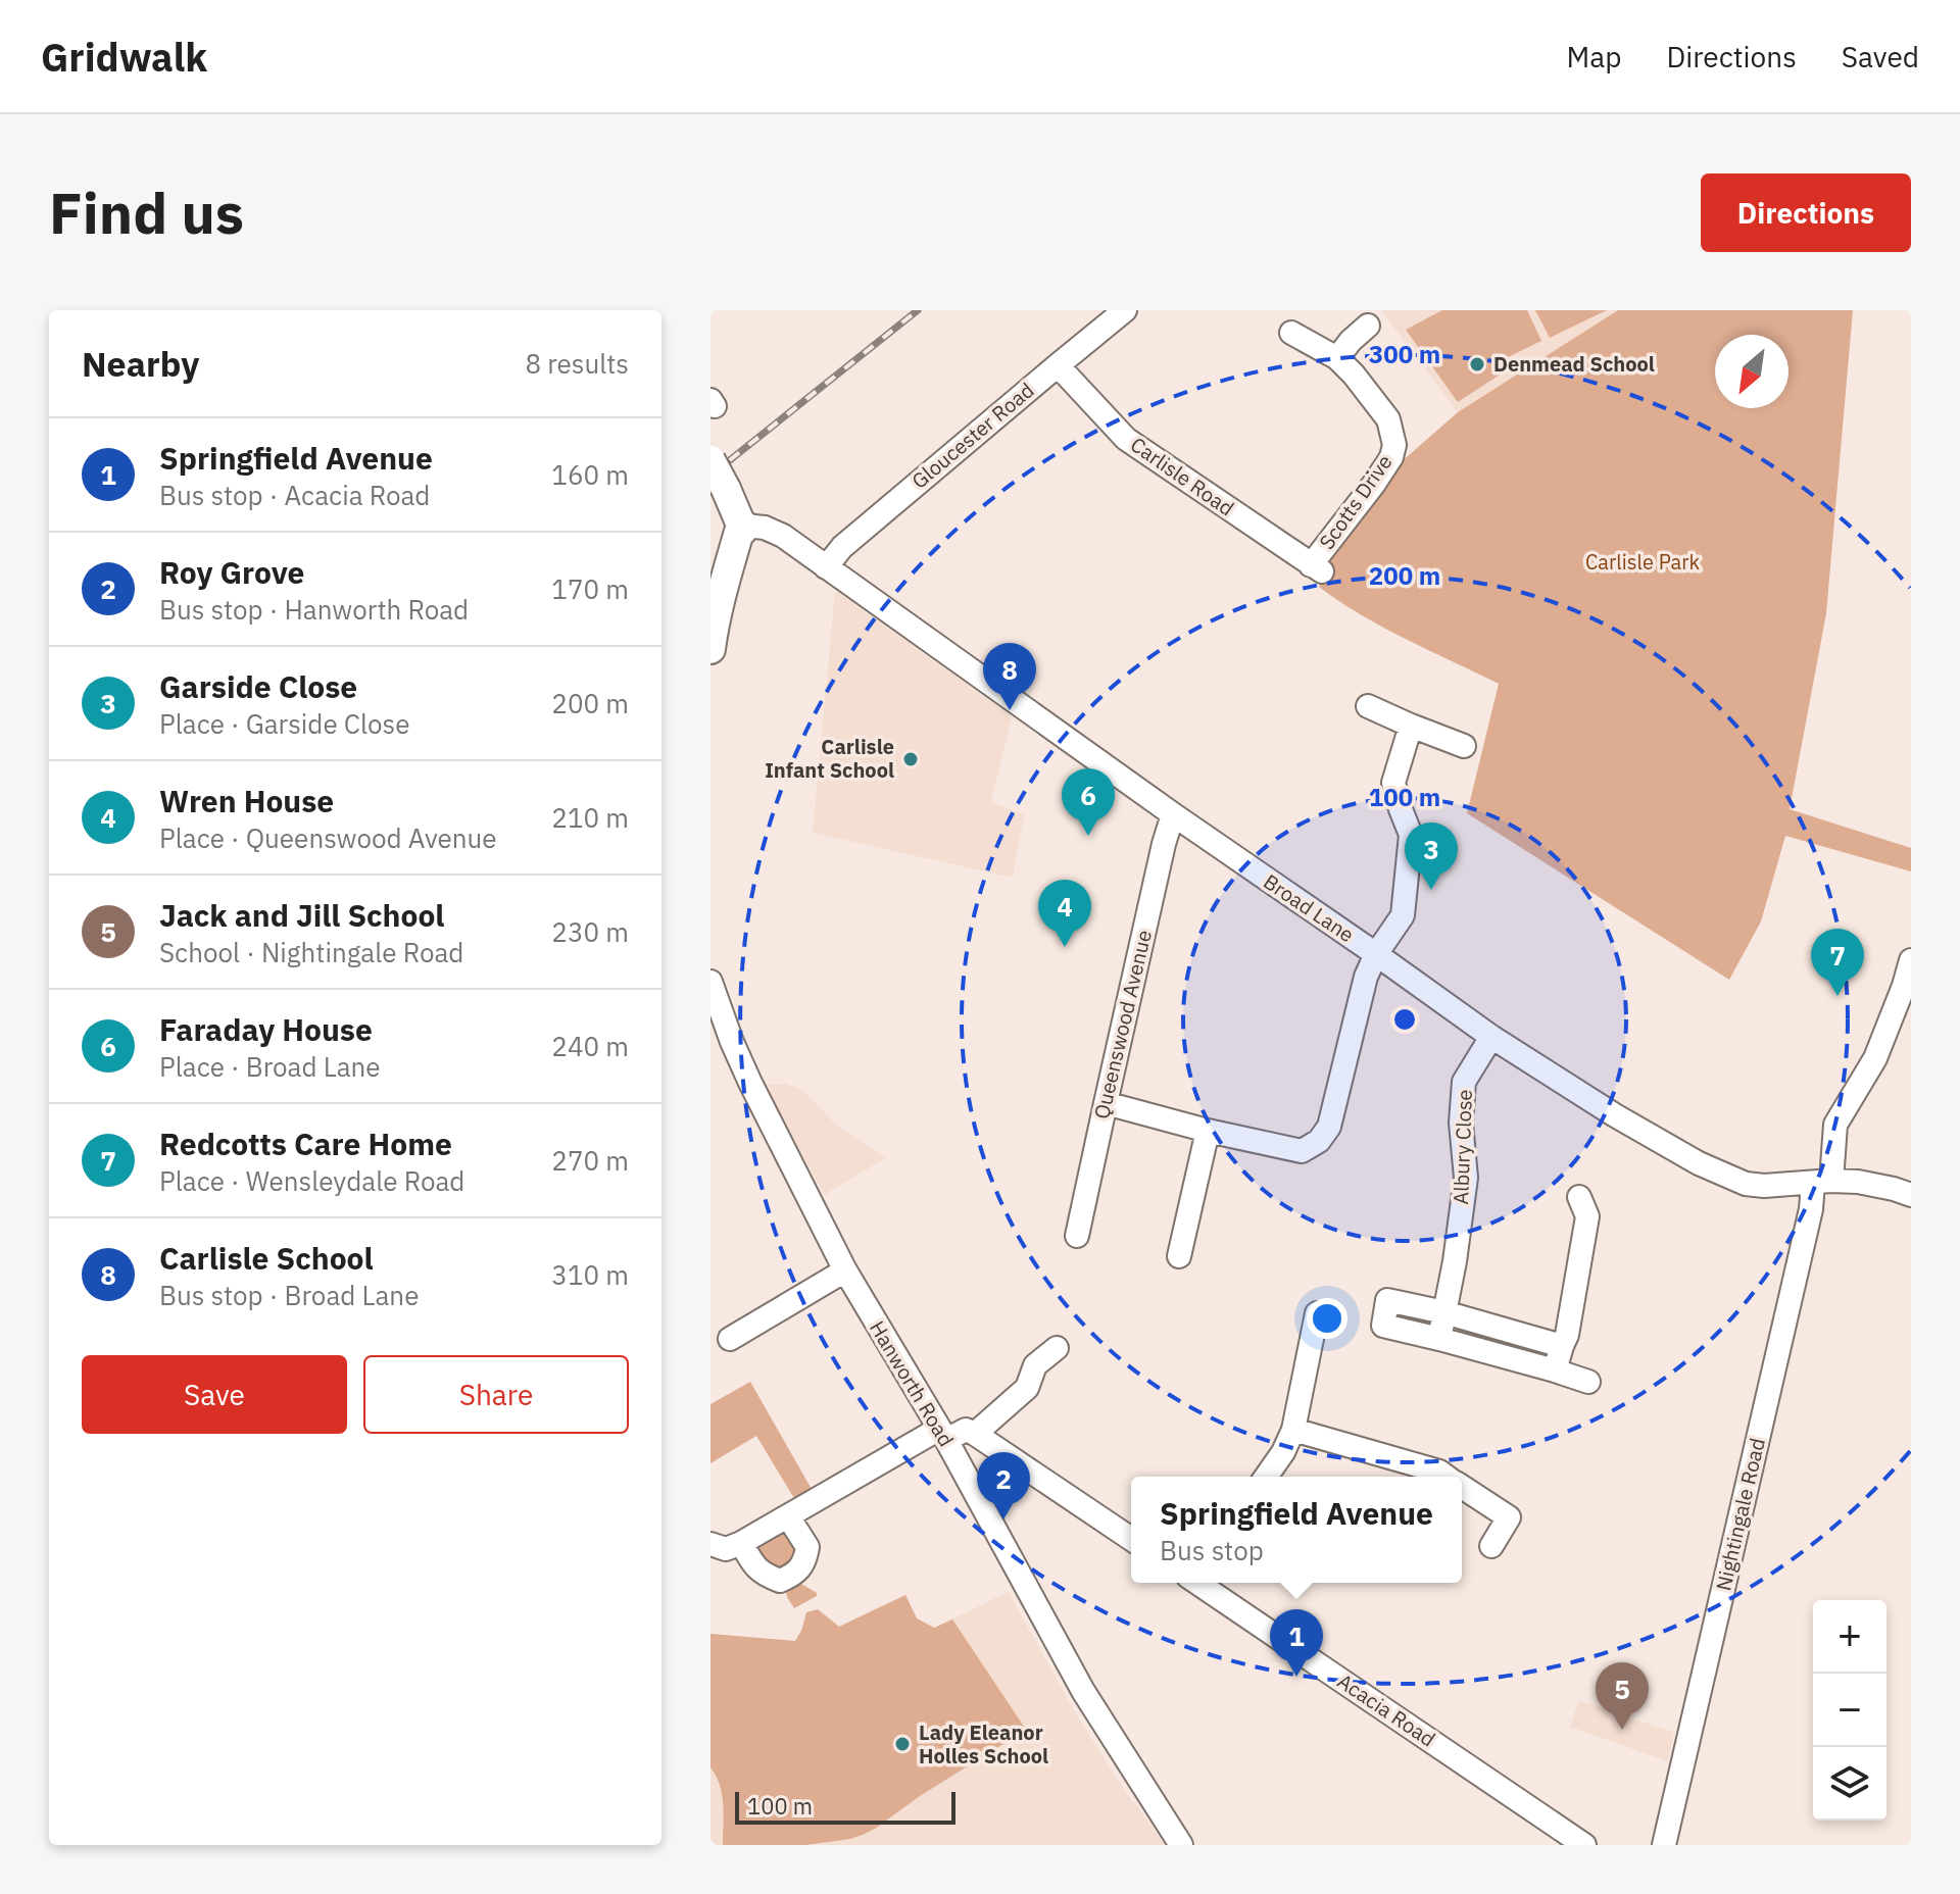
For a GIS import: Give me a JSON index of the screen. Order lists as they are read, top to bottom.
{
  "streets": {
    "street": [
      "Gloucester Road",
      "Carlisle Road",
      "Scotts Drive",
      "Broad Lane",
      "Queenswood Avenue",
      "Albury Close",
      "Hanworth Road",
      "Nightingale Road",
      "Acacia Road"
    ]
  },
  "crossings": [
    ["Gloucester Road", "Carlisle Road"],
    ["Gloucester Road", "Broad Lane"],
    ["Carlisle Road", "Scotts Drive"],
    ["Broad Lane", "Queenswood Avenue"],
    ["Broad Lane", "Albury Close"],
    ["Broad Lane", "Nightingale Road"]
  ],
  "parks": ["Carlisle Park"],
  "places": ["Denmead School", "Carlisle Infant School", "Lady Eleanor Holles School"],
  "scale_bar": "100 m",
  "north": "bottom left",
  "page": {
    "header": "Gridwalk",
    "nav": ["Map", "Directions", "Saved"],
    "buttons": [
      "Directions",
      ["Save", "Share"]
    ],
    "title": "Find us",
    "heading": ["Nearby", "8 results"],
    "list": [
      {
        "mark": "1",
        "name": "Springfield Avenue",
        "note": "Bus stop · Acacia Road",
        "value": "160 m"
      },
      {
        "mark": "2",
        "name": "Roy Grove",
        "note": "Bus stop · Hanworth Road",
        "value": "170 m"
      },
      {
        "mark": "3",
        "name": "Garside Close",
        "note": "Place · Garside Close",
        "value": "200 m"
      },
      {
        "mark": "4",
        "name": "Wren House",
        "note": "Place · Queenswood Avenue",
        "value": "210 m"
      },
      {
        "mark": "5",
        "name": "Jack and Jill School",
        "note": "School · Nightingale Road",
        "value": "230 m"
      },
      {
        "mark": "6",
        "name": "Faraday House",
        "note": "Place · Broad Lane",
        "value": "240 m"
      },
      {
        "mark": "7",
        "name": "Redcotts Care Home",
        "note": "Place · Wensleydale Road",
        "value": "270 m"
      },
      {
        "mark": "8",
        "name": "Carlisle School",
        "note": "Bus stop · Broad Lane",
        "value": "310 m"
      }
    ],
    "pins": [
      "8",
      "6",
      "3",
      "4",
      "7",
      "2",
      "1",
      "5"
    ],
    "popup": ["Springfield Avenue", "Bus stop"],
    "map_buttons": ["+", "−"],
    "scale": "100 m"
  },
  "rings": ["300 m", "200 m", "100 m"]
}
